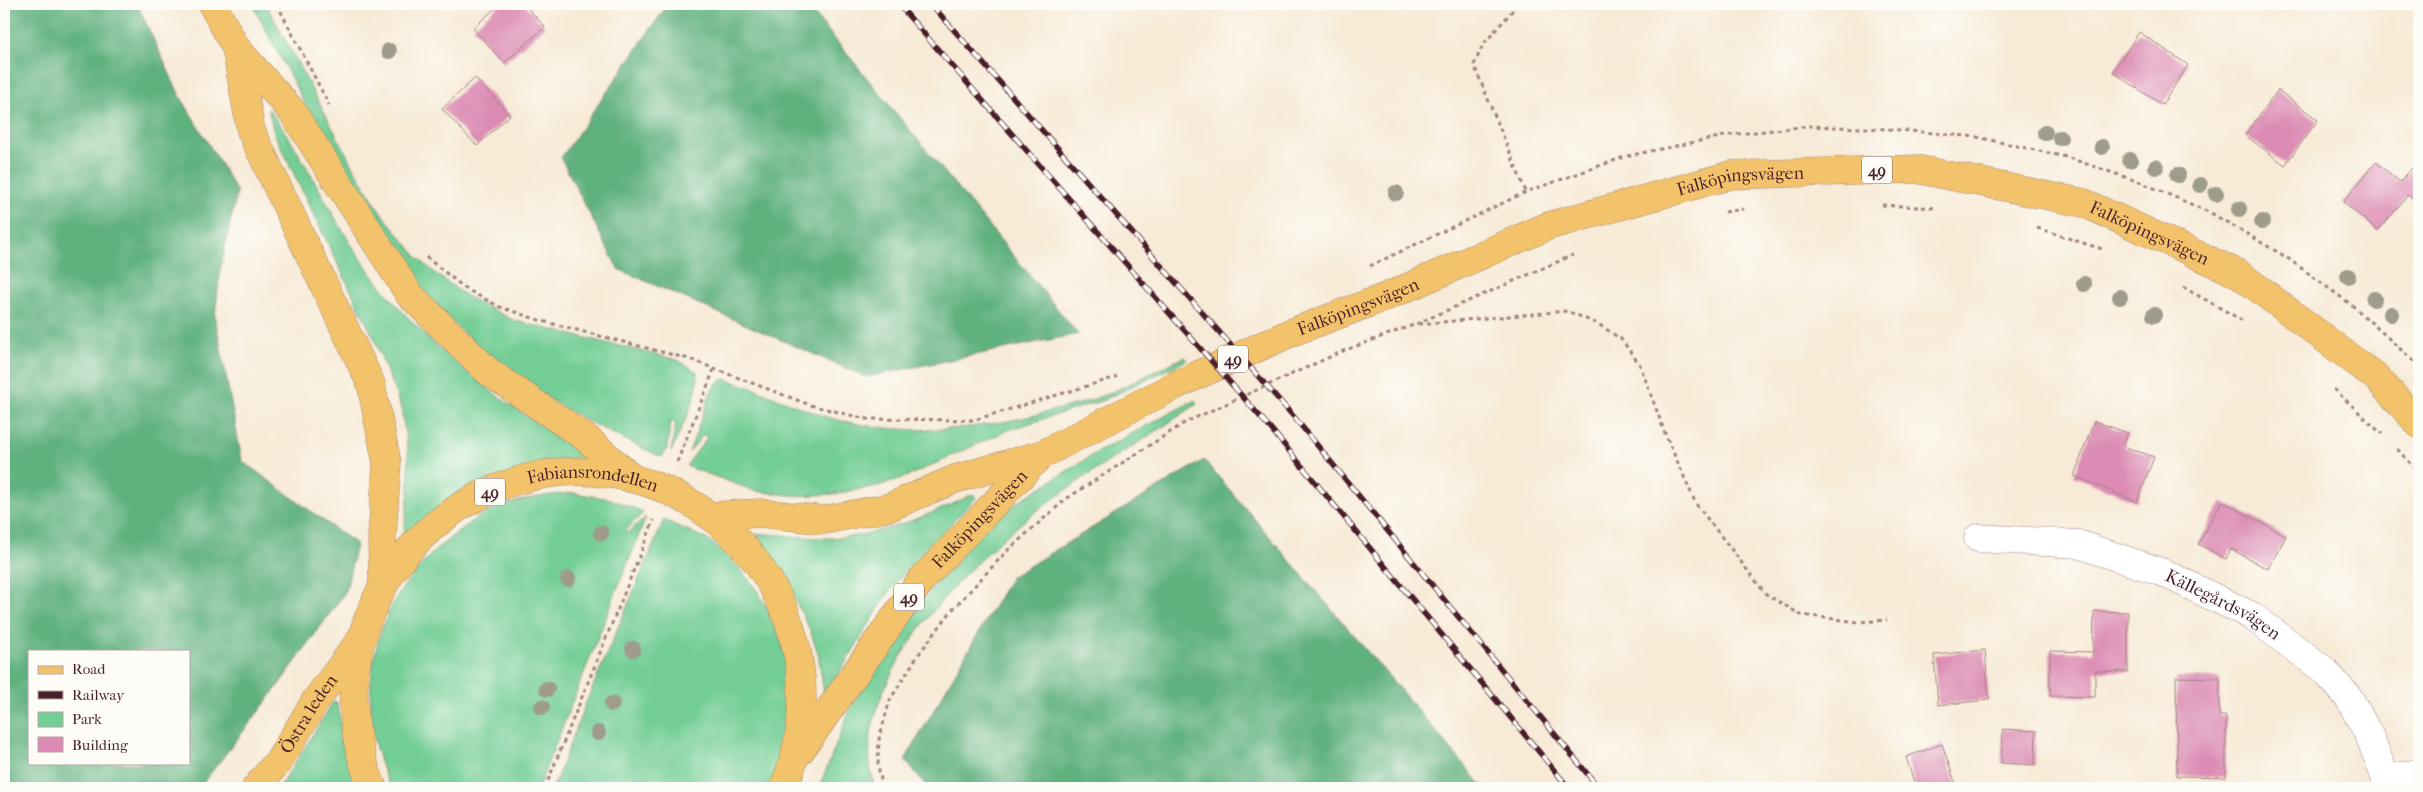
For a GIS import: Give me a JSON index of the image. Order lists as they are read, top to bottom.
{
  "streets": {
    "main road": [
      "49",
      "Falköpingsvägen",
      "Fabiansrondellen",
      "Östra leden"
    ],
    "street": ["Källegårdsvägen"]
  },
  "crossings": [
    ["Falköpingsvägen", "Fabiansrondellen"],
    ["Fabiansrondellen", "Östra leden"]
  ],
  "legend": [
    "Road",
    "Railway",
    "Park",
    "Building"
  ]
}
